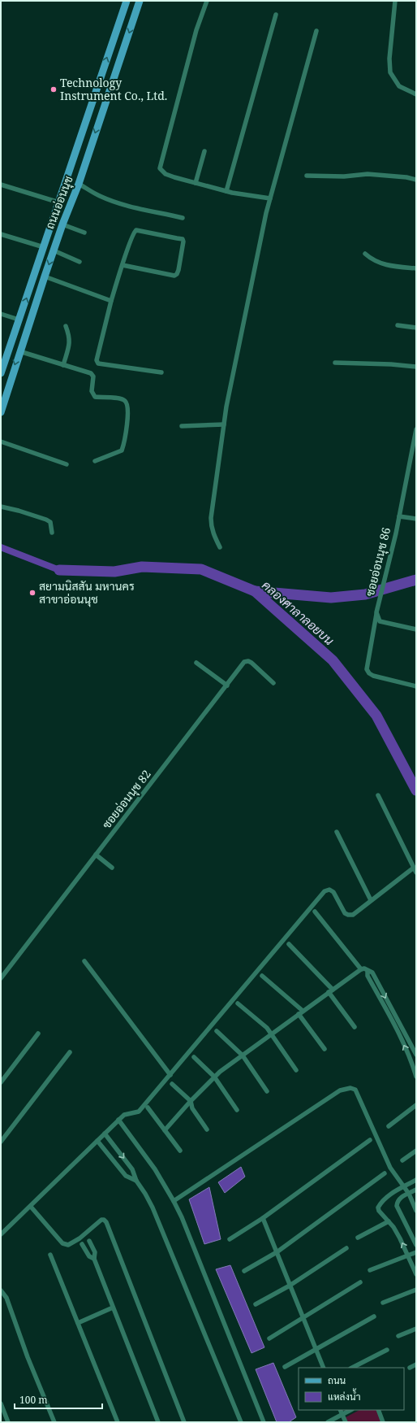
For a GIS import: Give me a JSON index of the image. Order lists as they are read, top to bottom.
{
  "streets": {
    "main road": ["ถนนอ่อนนุช"],
    "street": ["ซอยอ่อนนุช 86", "ซอยอ่อนนุช 82"]
  },
  "water": ["คลองศาลาลอยบน"],
  "places": ["Technology Instrument Co., Ltd.", "สยามนิสสัน มหานคร สาขาอ่อนนุช"],
  "legend": ["ถนน", "แหล่งน้ำ"],
  "scale_bar": "100 m"
}
